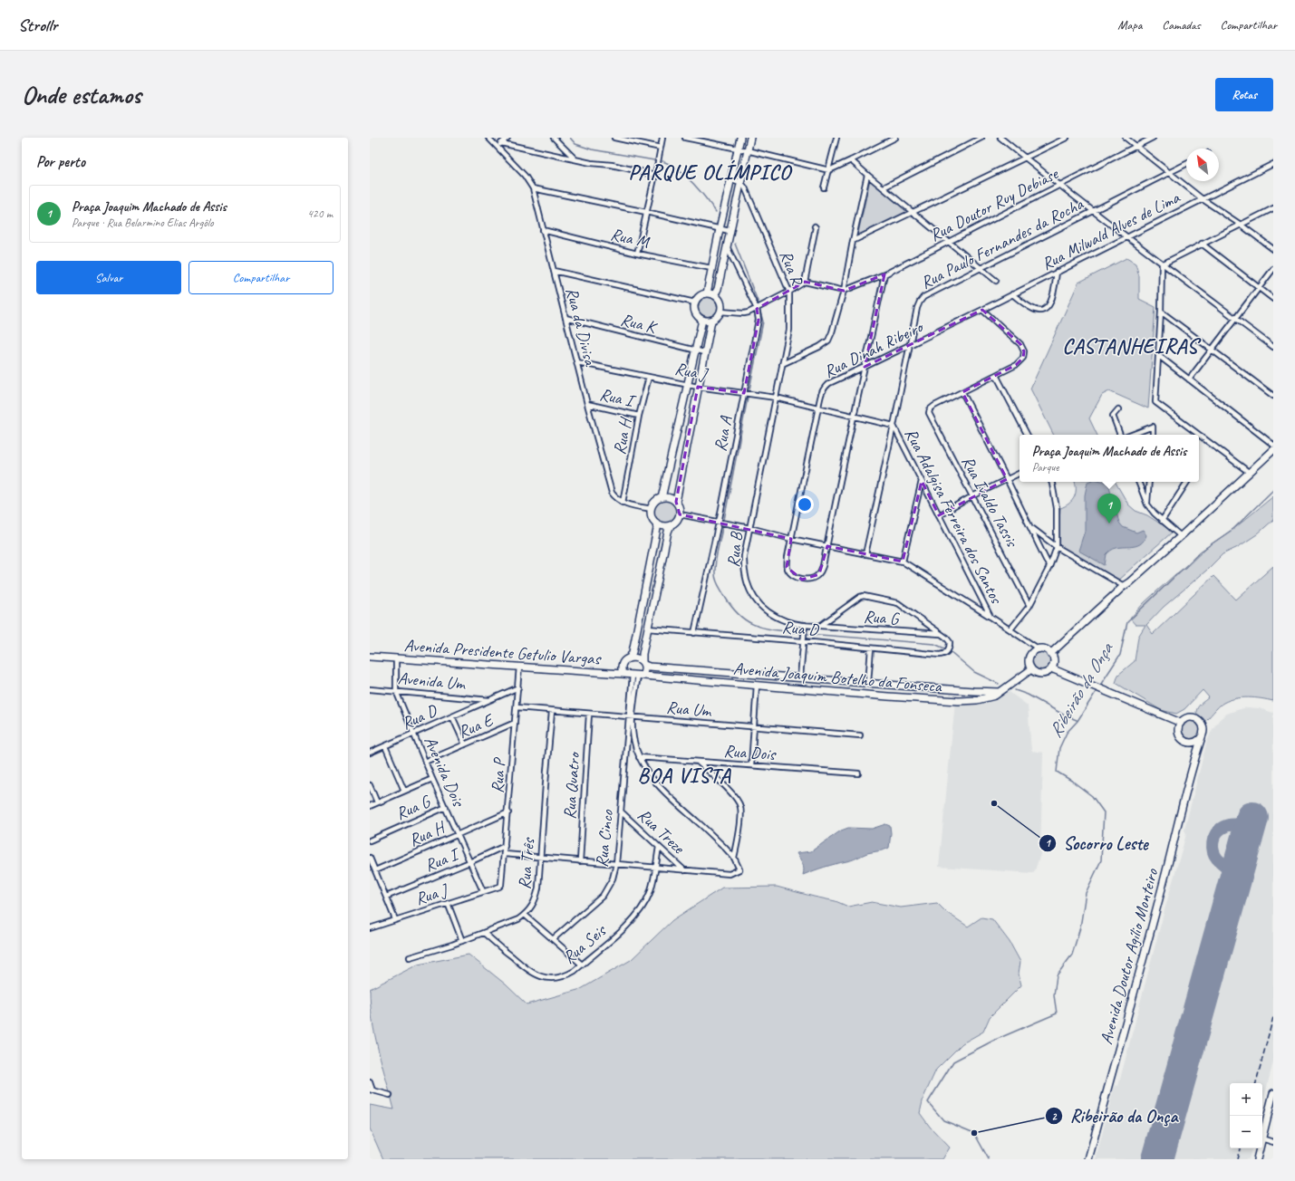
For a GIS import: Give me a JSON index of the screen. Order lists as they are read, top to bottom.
{
  "streets": {
    "street": [
      "Rua Doutor Ruy Debiase",
      "Rua Milwald Alves de Lima",
      "Rua M",
      "Rua Paulo Fernandes da Rocha",
      "Rua R",
      "Rua K",
      "Rua da Divisa",
      "Rua Dinah Ribeiro",
      "Rua J",
      "Rua I",
      "Rua A",
      "Rua H",
      "Rua Ivaldo Tassis",
      "Rua Adalgisa Ferreira dos Santos",
      "Rua B",
      "Rua G",
      "Rua D",
      "Avenida Presidente Getulio Vargas",
      "Avenida Joaquim Botelho da Fonseca",
      "Avenida Um",
      "Rua Um",
      "Rua E",
      "Rua Dois",
      "Avenida Dois",
      "Rua P",
      "Rua Quatro",
      "Rua Treze",
      "Rua Cinco",
      "Rua Três",
      "Rua Seis",
      "Avenida Doutor Agílio Monteiro"
    ]
  },
  "crossings": [
    ["Rua Milwald Alves de Lima", "Rua Dinah Ribeiro"],
    ["Rua M", "Rua da Divisa"],
    ["Rua Paulo Fernandes da Rocha", "Rua Dinah Ribeiro"],
    ["Rua Paulo Fernandes da Rocha", "Rua J"],
    ["Rua Paulo Fernandes da Rocha", "Rua Adalgisa Ferreira dos Santos"],
    ["Rua R", "Rua J"],
    ["Rua R", "Rua B"],
    ["Rua K", "Rua da Divisa"],
    ["Rua da Divisa", "Rua J"],
    ["Rua da Divisa", "Rua I"],
    ["Rua da Divisa", "Rua H"],
    ["Rua Dinah Ribeiro", "Rua J"],
    ["Rua J", "Rua A"],
    ["Rua J", "Rua H"],
    ["Rua J", "Rua Adalgisa Ferreira dos Santos"],
    ["Rua J", "Rua B"],
    ["Rua J", "Avenida Dois"],
    ["Rua J", "Rua P"],
    ["Rua I", "Rua H"],
    ["Rua I", "Avenida Dois"],
    ["Rua I", "Rua P"],
    ["Rua A", "Rua D"],
    ["Rua H", "Avenida Dois"],
    ["Rua H", "Rua P"],
    ["Rua B", "Rua G"],
    ["Rua G", "Rua D"],
    ["Rua G", "Avenida Dois"],
    ["Rua D", "Avenida Um"],
    ["Rua D", "Avenida Dois"],
    ["Rua D", "Rua P"],
    ["Avenida Presidente Getulio Vargas", "Avenida Joaquim Botelho da Fonseca"],
    ["Avenida Presidente Getulio Vargas", "Avenida Dois"],
    ["Avenida Presidente Getulio Vargas", "Rua P"],
    ["Avenida Um", "Avenida Dois"],
    ["Rua Um", "Rua P"],
    ["Rua Um", "Rua Quatro"],
    ["Rua Um", "Rua Cinco"],
    ["Rua Um", "Rua Três"],
    ["Rua E", "Avenida Dois"],
    ["Rua E", "Rua P"],
    ["Rua Treze", "Rua Cinco"],
    ["Rua Treze", "Rua Seis"],
    ["Rua Três", "Rua Seis"]
  ],
  "districts": ["PARQUE OLÍMPICO", "CASTANHEIRAS", "BOA VISTA"],
  "water": ["Ribeirão da Onça"],
  "places": ["Socorro Leste", "Ribeirão da Onça"],
  "north": "top left",
  "page": {
    "header": "Strollr",
    "nav": ["Mapa", "Camadas", "Compartilhar"],
    "buttons": [
      "Rotas",
      ["Salvar", "Compartilhar"]
    ],
    "title": "Onde estamos",
    "heading": "Por perto",
    "list": [
      {
        "mark": "1",
        "name": "Praça Joaquim Machado de Assis",
        "note": "Parque · Rua Belarmino Elias Argôlo",
        "value": "420 m"
      }
    ],
    "popup": ["Praça Joaquim Machado de Assis", "Parque"],
    "pins": "1",
    "map_buttons": ["+", "−"]
  }
}
